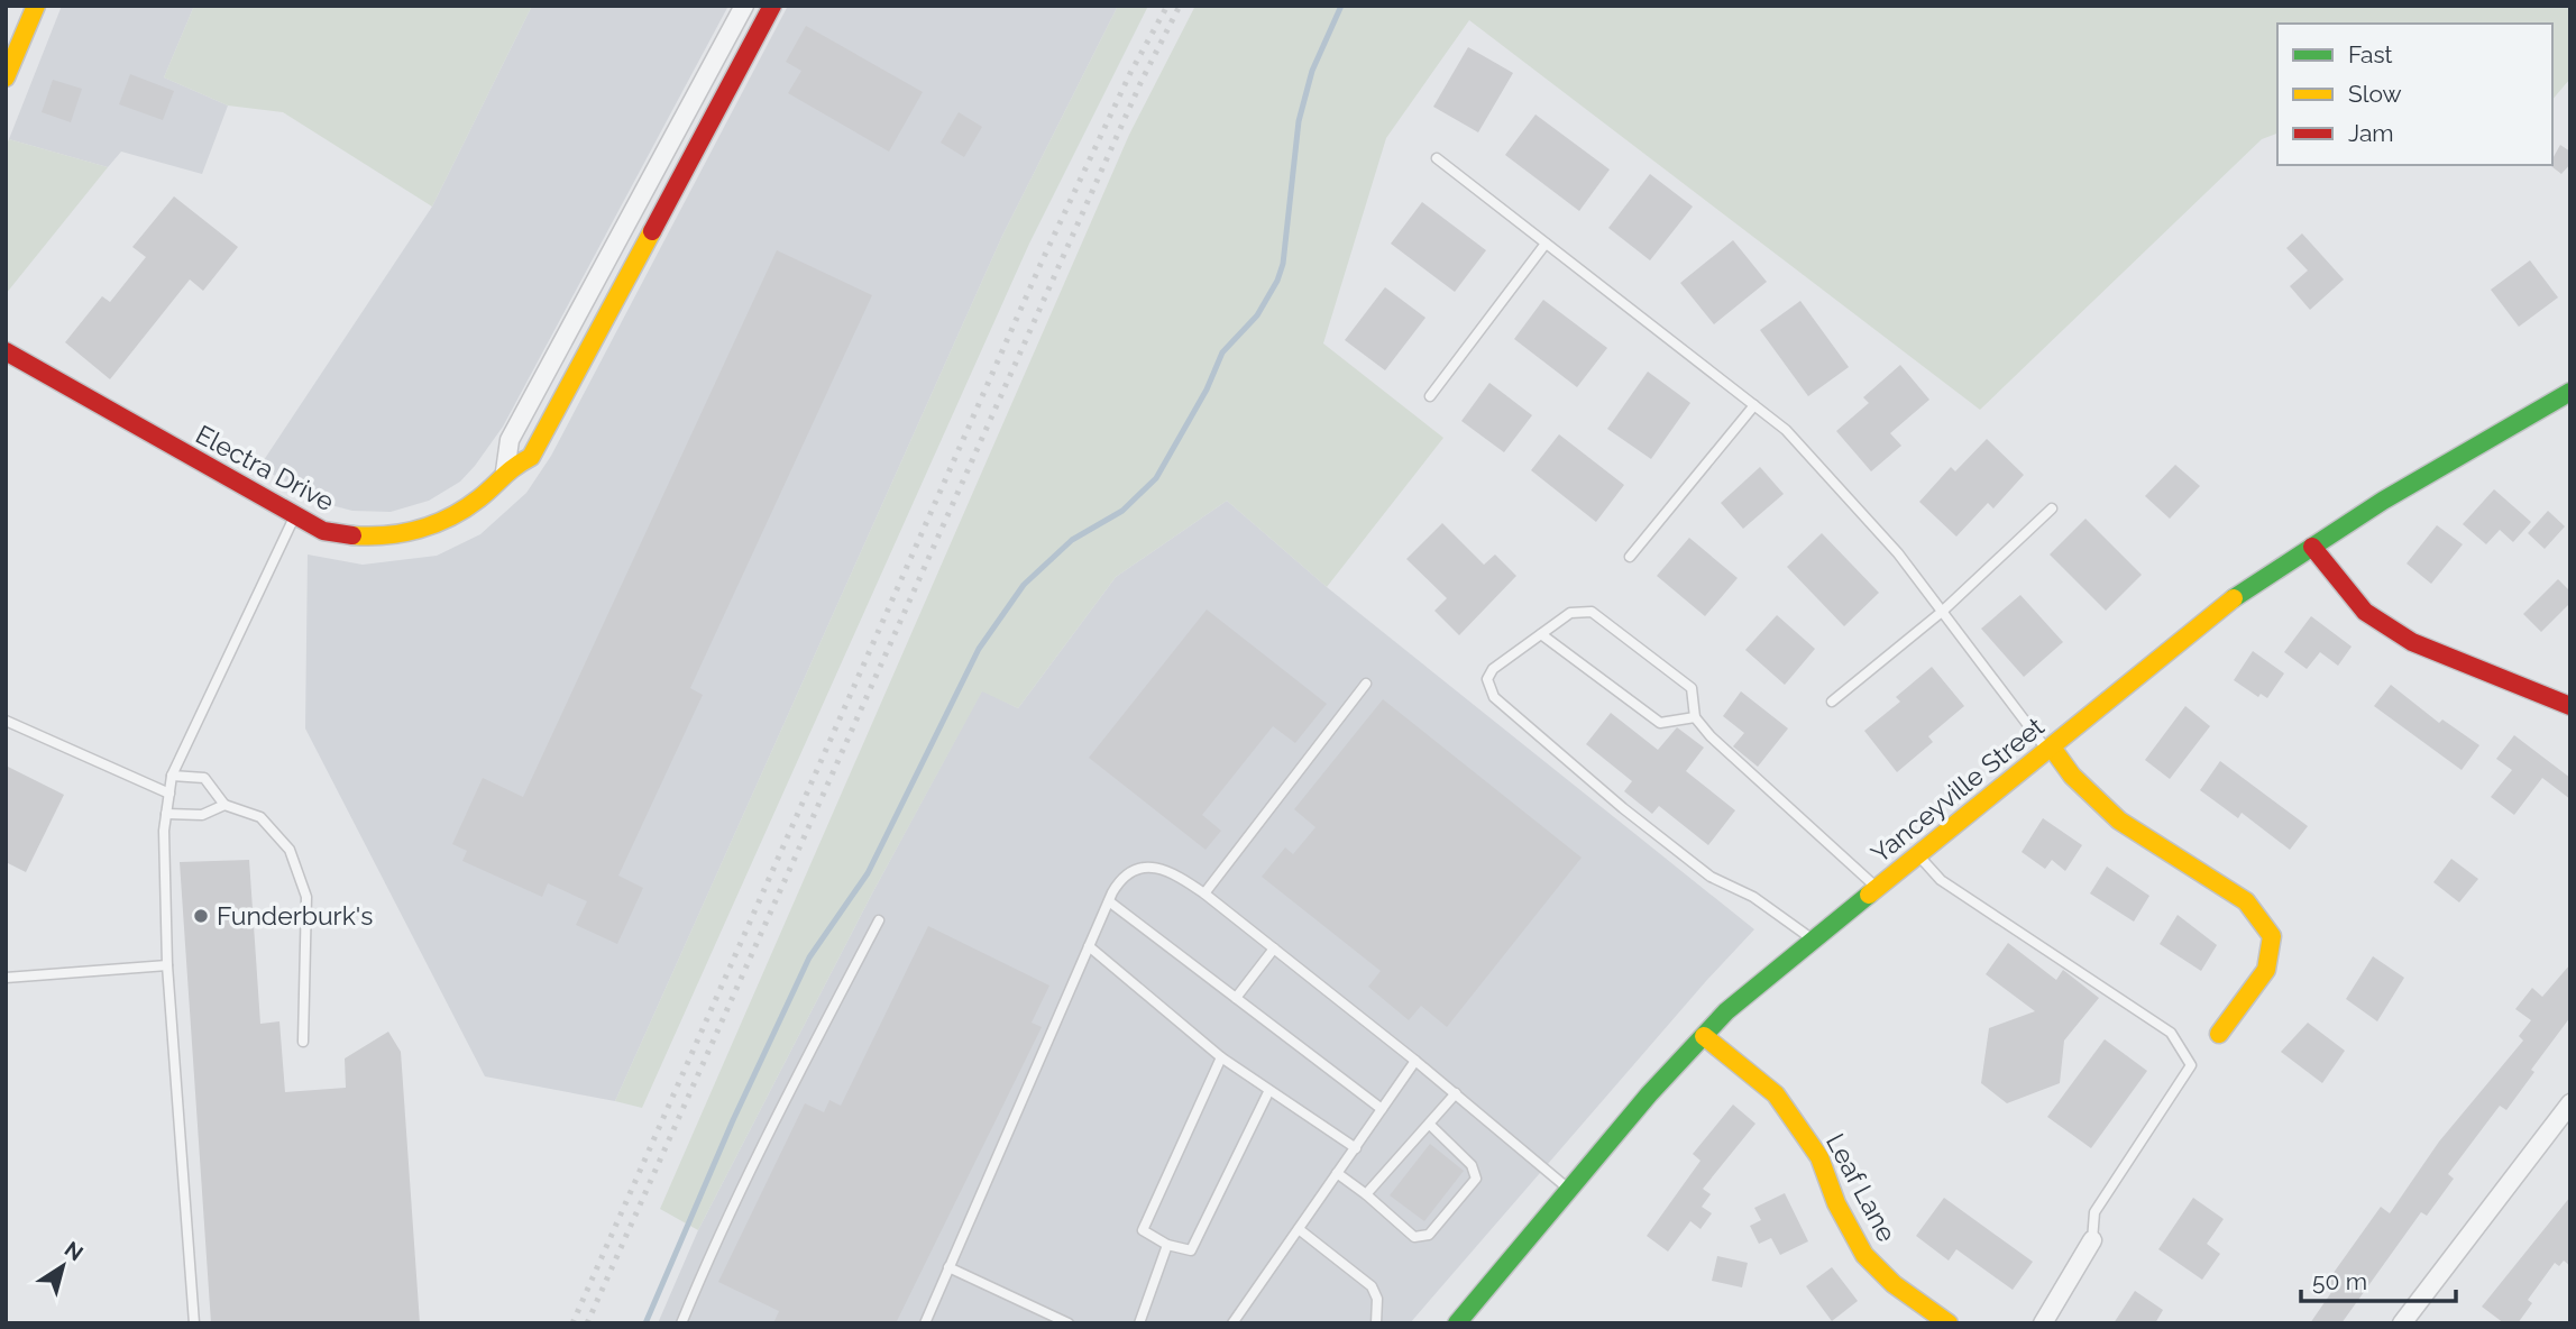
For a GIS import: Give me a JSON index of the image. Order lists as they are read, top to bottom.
{
  "streets": {
    "street": ["Electra Drive", "Yanceyville Street", "Leaf Lane"]
  },
  "crossings": [
    ["Yanceyville Street", "Leaf Lane"]
  ],
  "places": ["Funderburk's"],
  "legend": ["Fast", "Slow", "Jam"],
  "scale_bar": "50 m",
  "north": "top right"
}
